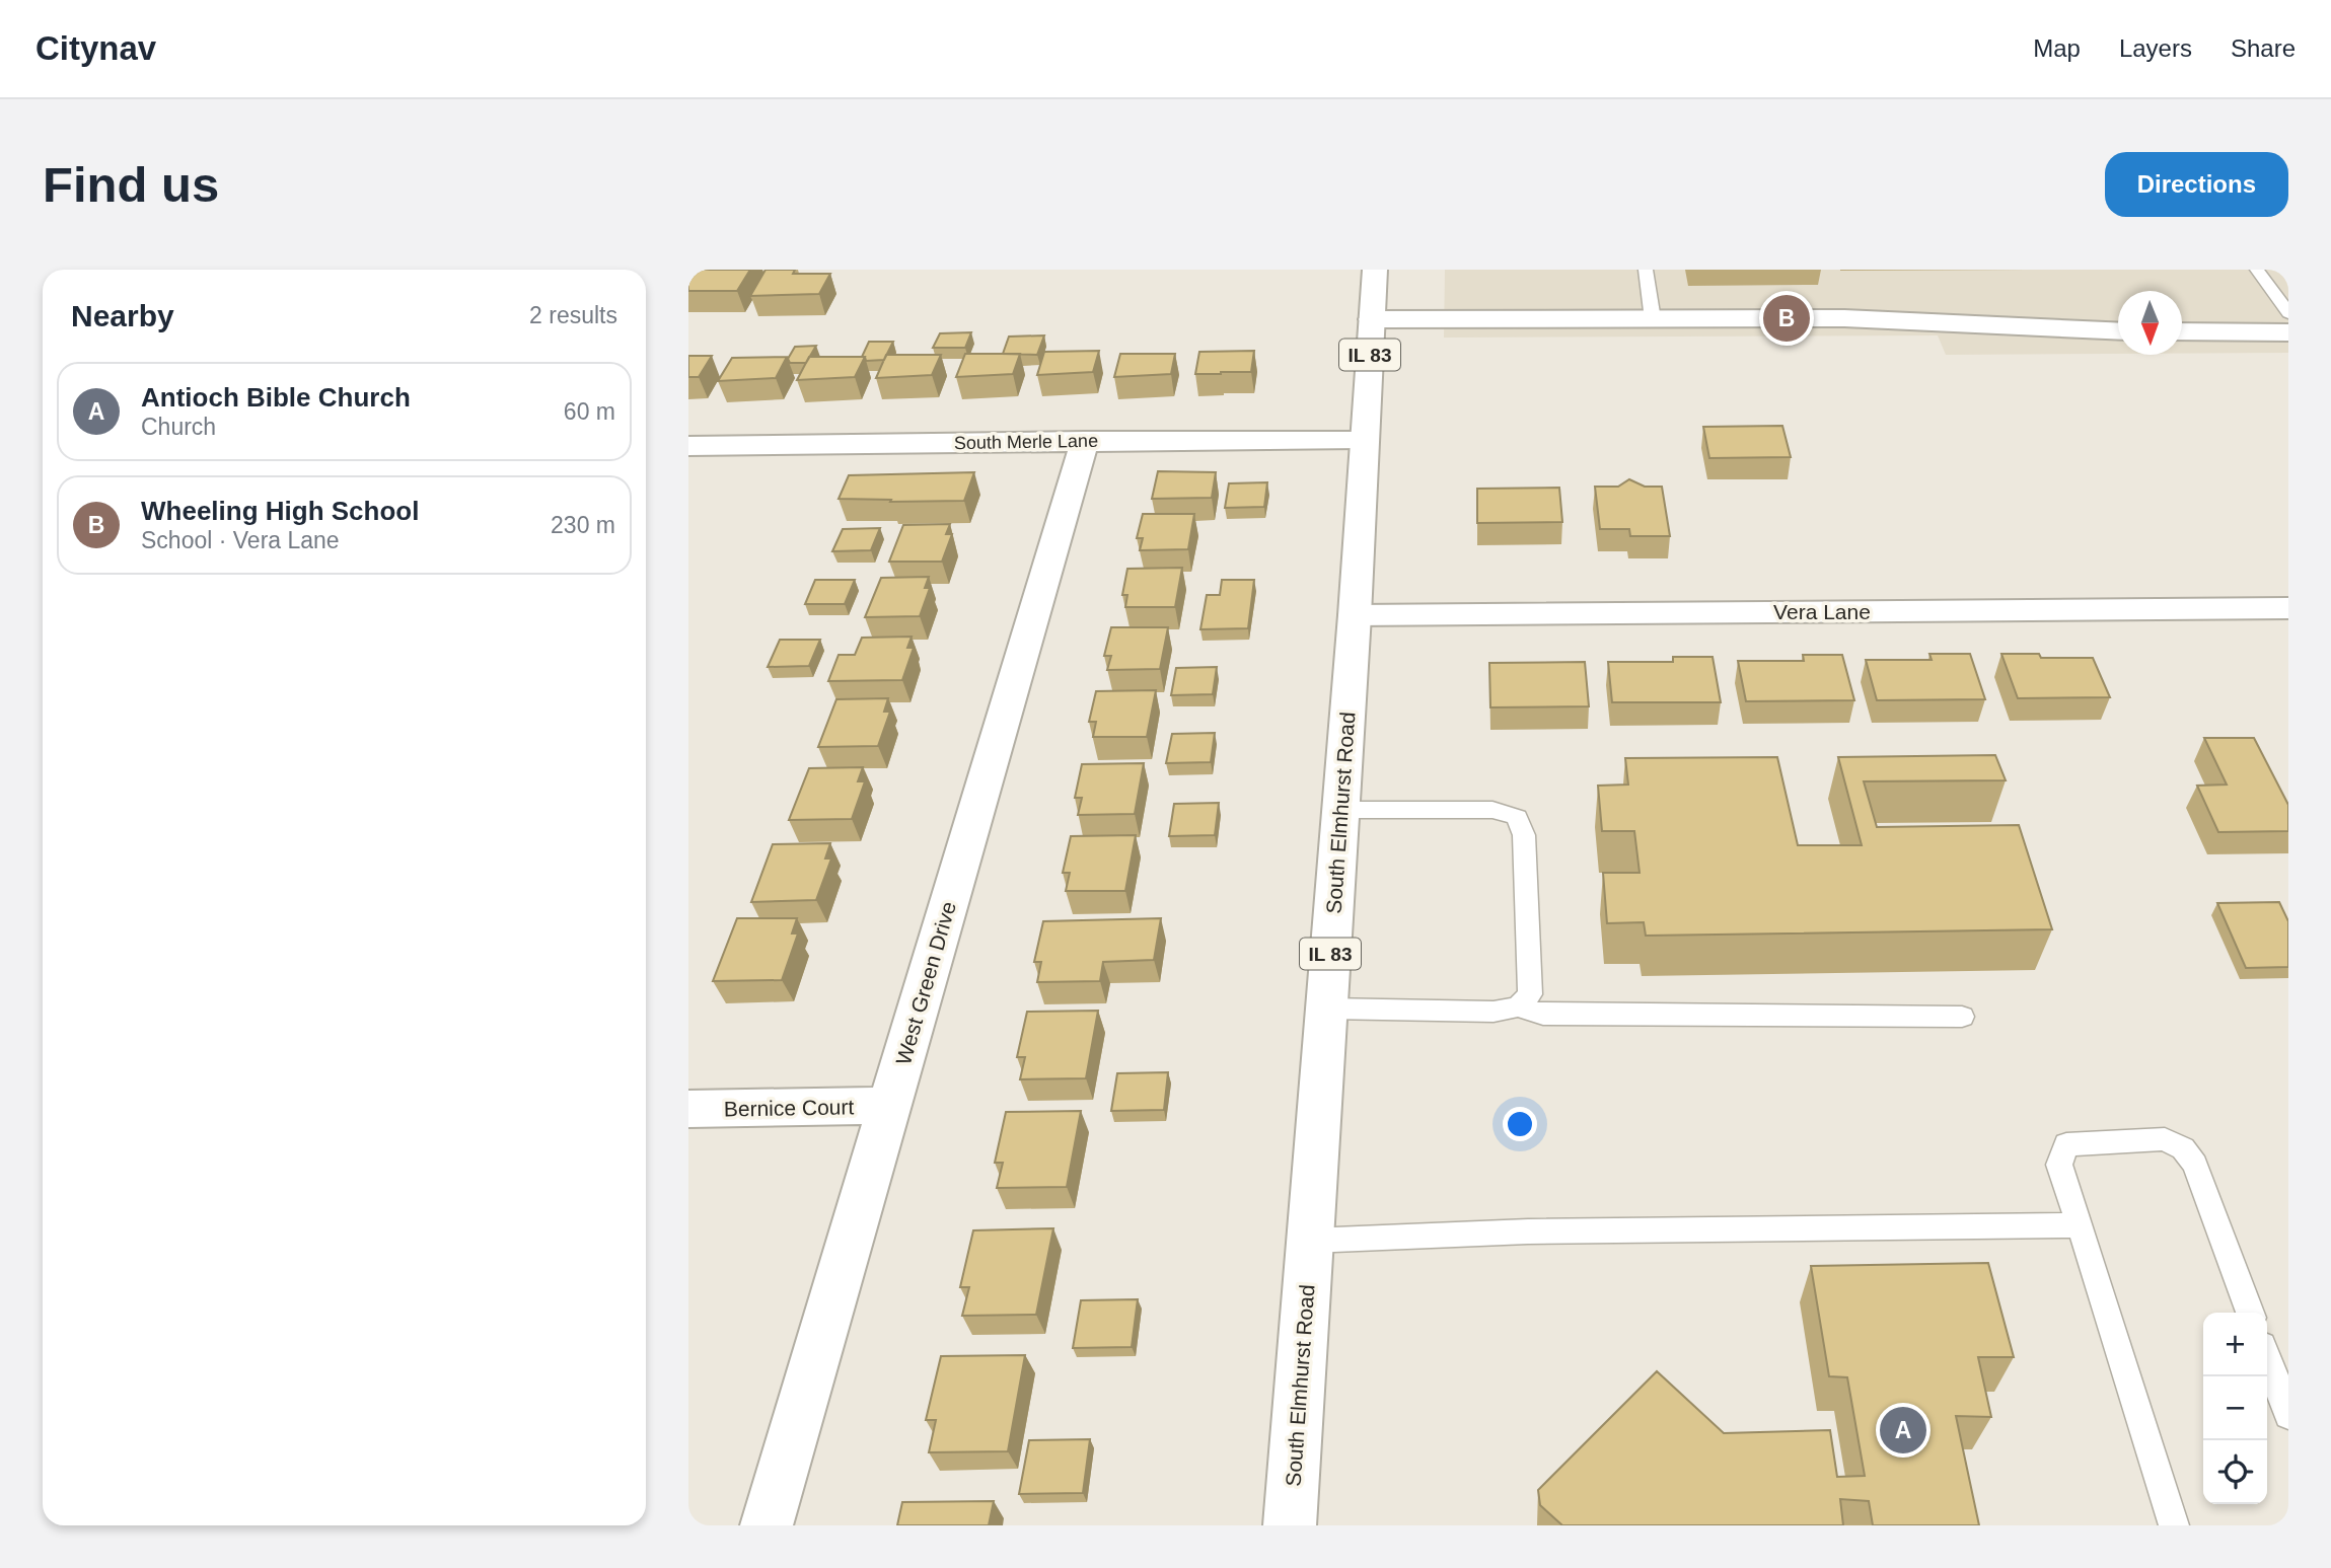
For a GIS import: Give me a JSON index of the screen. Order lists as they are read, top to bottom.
{
  "streets": {
    "street": [
      "IL 83",
      "South Merle Lane",
      "Vera Lane",
      "South Elmhurst Road",
      "West Green Drive",
      "Bernice Court"
    ]
  },
  "crossings": [
    ["South Merle Lane", "South Elmhurst Road"],
    ["South Merle Lane", "West Green Drive"],
    ["Vera Lane", "South Elmhurst Road"],
    ["West Green Drive", "Bernice Court"]
  ],
  "north": "bottom",
  "page": {
    "header": "Citynav",
    "nav": ["Map", "Layers", "Share"],
    "buttons": "Directions",
    "title": "Find us",
    "heading": ["Nearby", "2 results"],
    "pins": ["B", "A"],
    "list": [
      {
        "mark": "A",
        "name": "Antioch Bible Church",
        "note": "Church",
        "value": "60 m"
      },
      {
        "mark": "B",
        "name": "Wheeling High School",
        "note": "School · Vera Lane",
        "value": "230 m"
      }
    ],
    "map_buttons": ["+", "−"]
  }
}
